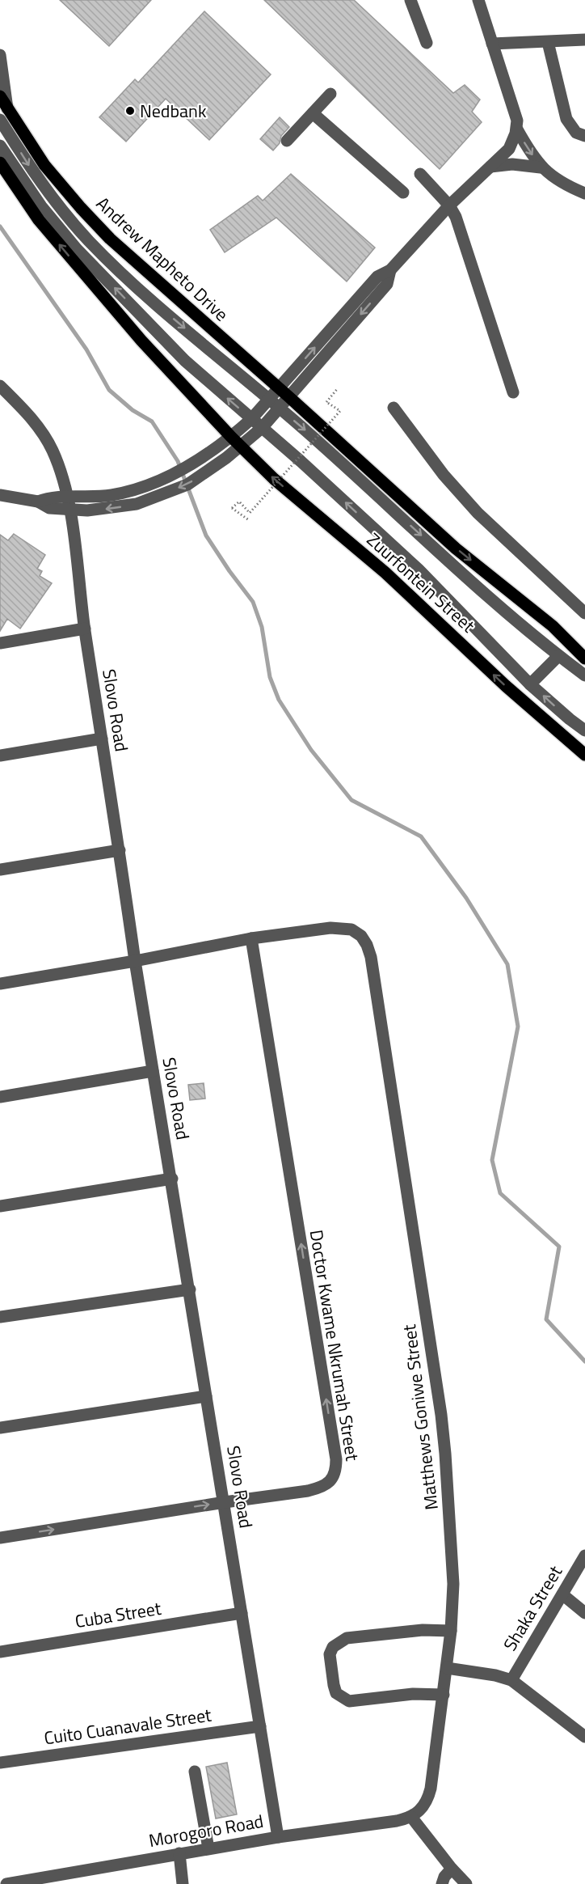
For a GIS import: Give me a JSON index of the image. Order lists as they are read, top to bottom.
{
  "streets": {
    "main road": ["Andrew Mapheto Drive", "Zuurfontein Street"],
    "street": [
      "Slovo Road",
      "Doctor Kwame Nkrumah Street",
      "Matthews Goniwe Street",
      "Shaka Street",
      "Cuba Street",
      "Cuito Cuanavale Street",
      "Morogoro Road"
    ]
  },
  "crossings": [
    ["Slovo Road", "Doctor Kwame Nkrumah Street"],
    ["Slovo Road", "Cuba Street"],
    ["Slovo Road", "Cuito Cuanavale Street"],
    ["Slovo Road", "Morogoro Road"],
    ["Doctor Kwame Nkrumah Street", "Matthews Goniwe Street"],
    ["Matthews Goniwe Street", "Morogoro Road"]
  ],
  "places": ["Nedbank"]
}
